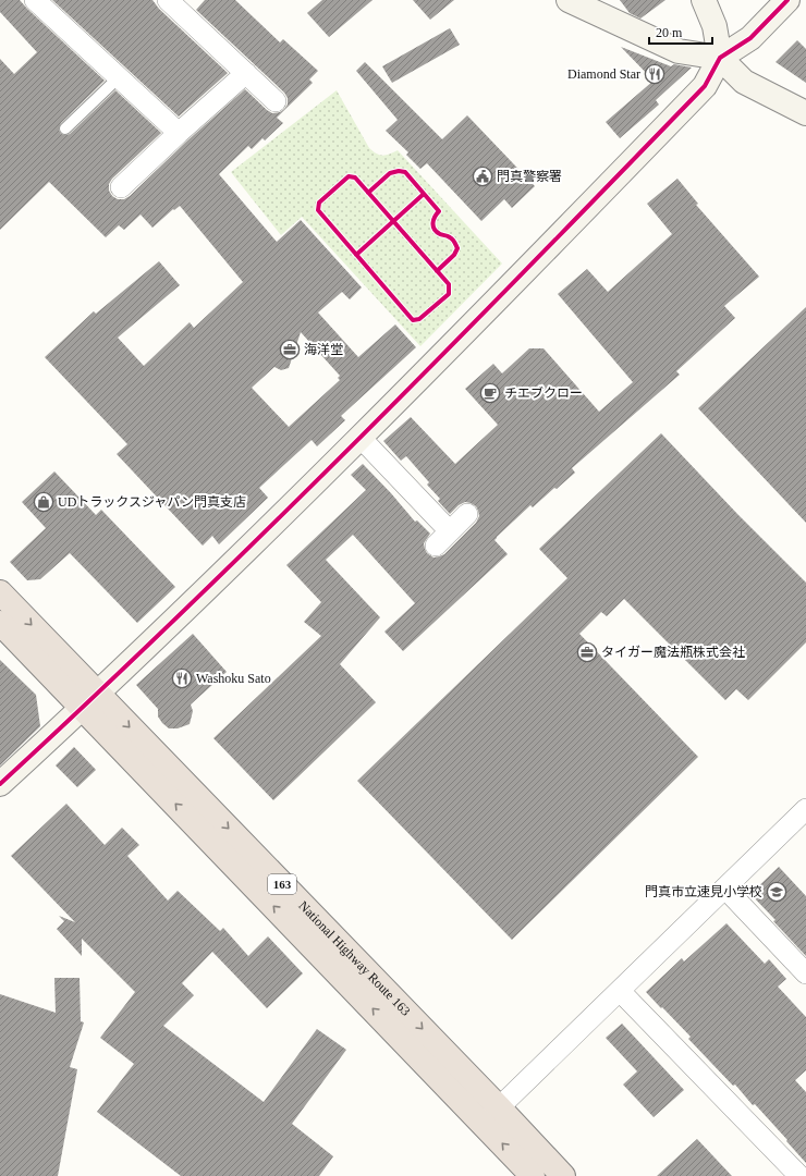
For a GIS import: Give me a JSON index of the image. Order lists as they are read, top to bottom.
{
  "streets": {
    "highway": ["163", "National Highway Route 163"]
  },
  "places": {
    "restaurant": ["Diamond Star", "Washoku Sato"],
    "public building": ["門真警察署"],
    "office": ["海洋堂", "タイガー魔法瓶株式会社"],
    "cafe": ["チエブクロー"],
    "shop": ["UDトラックスジャパン門真支店"],
    "school or university": ["門真市立速見小学校"]
  },
  "scale_bar": "20 m"
}
